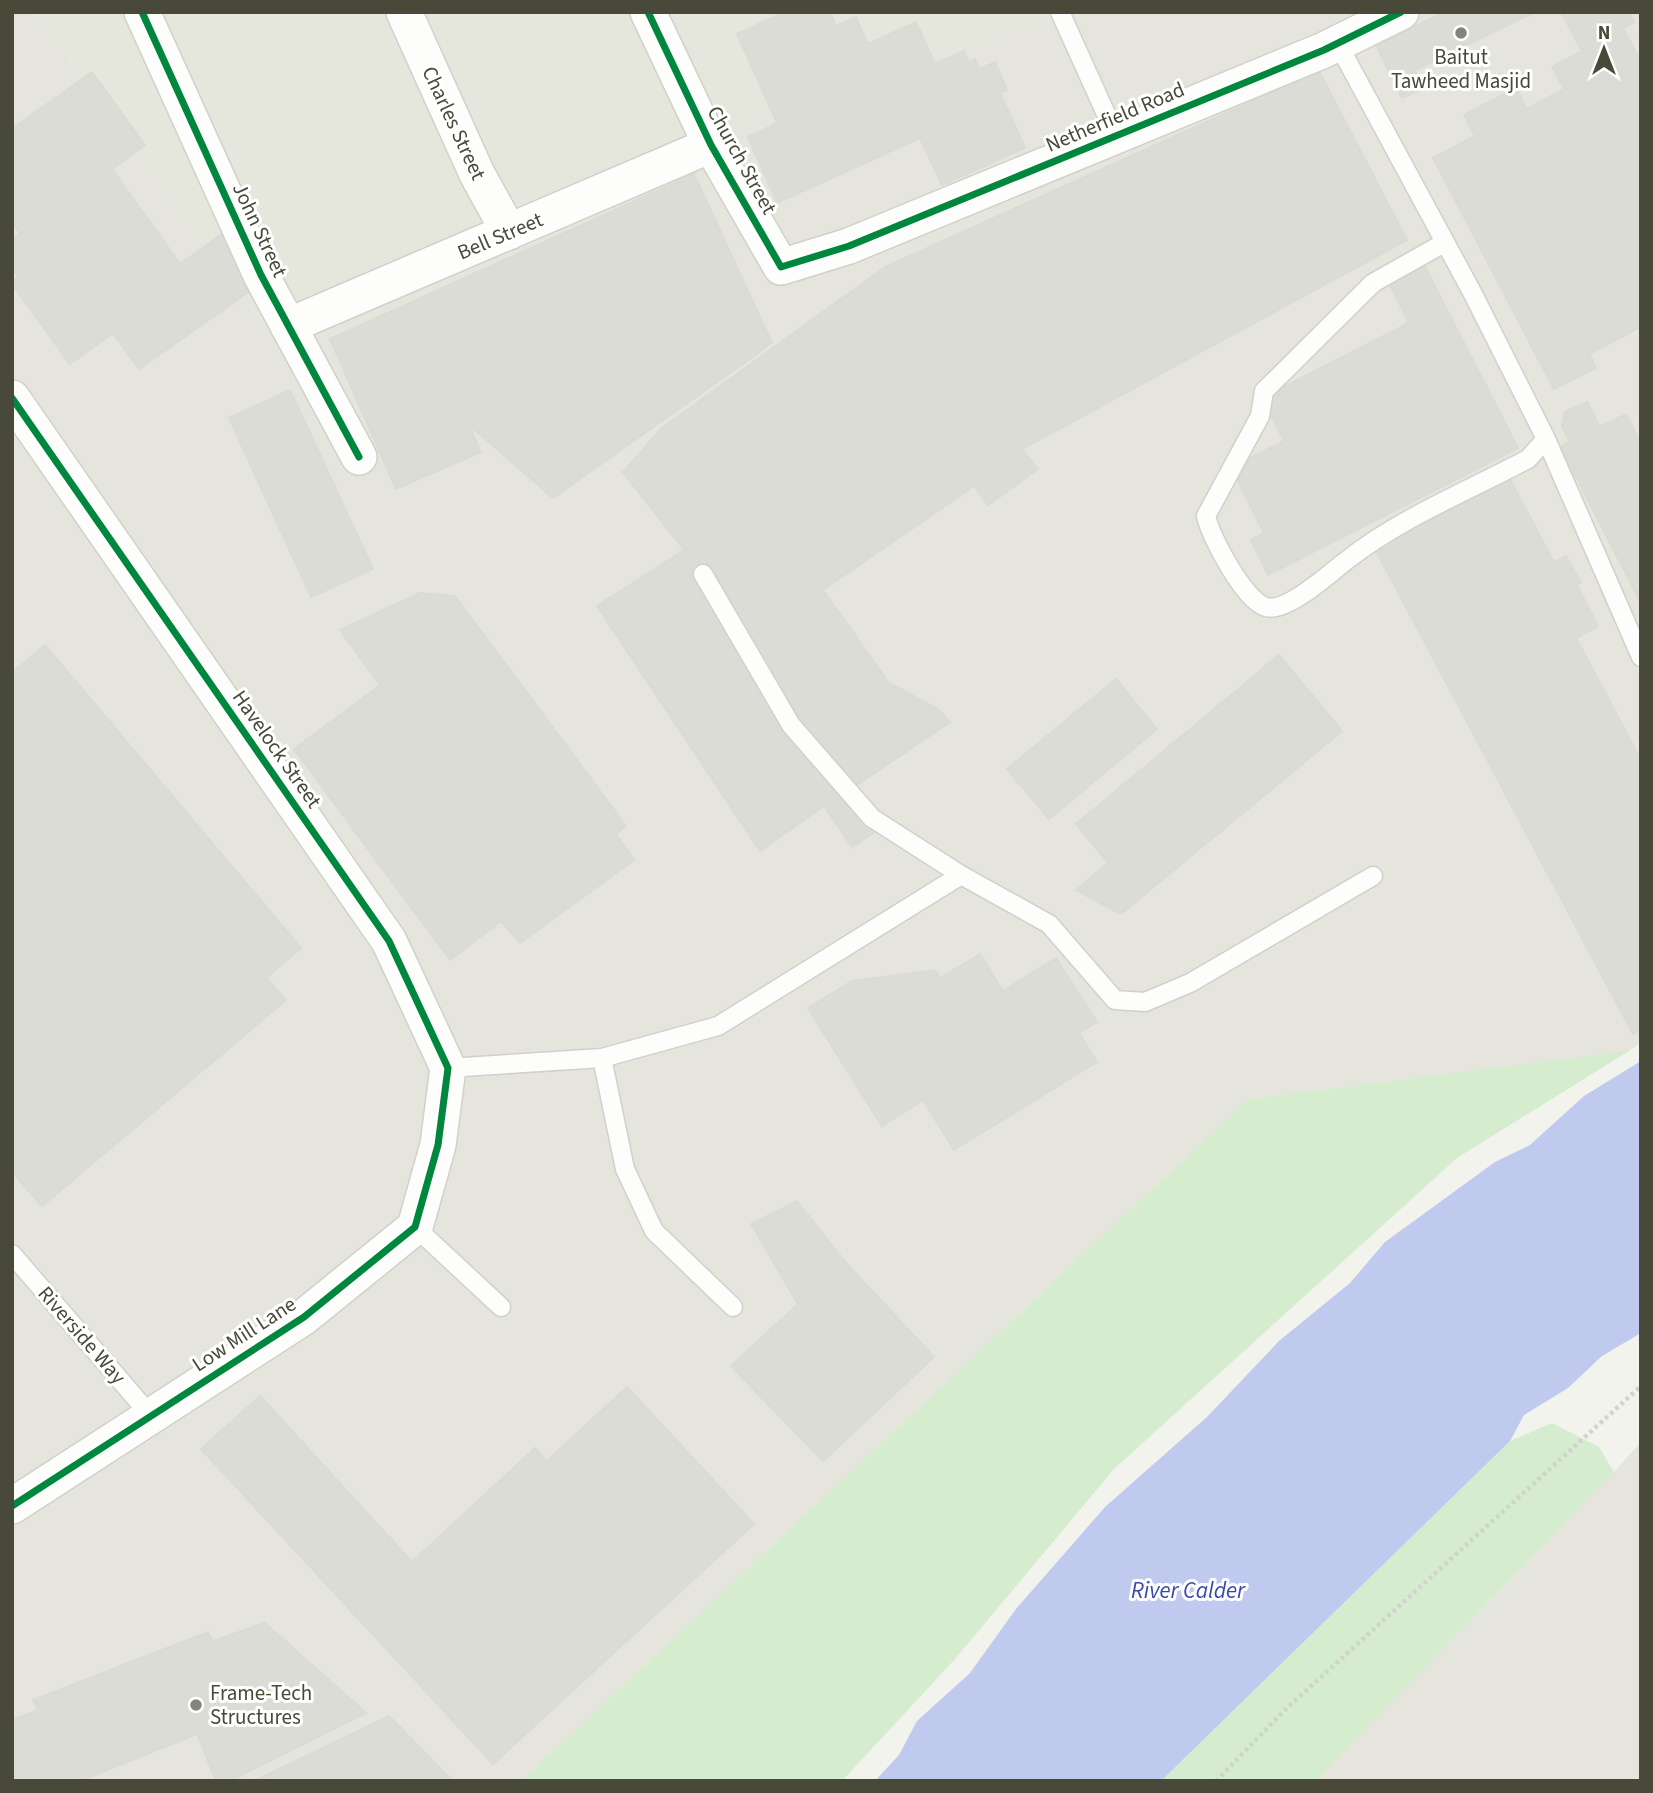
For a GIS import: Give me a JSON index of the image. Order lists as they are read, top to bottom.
{
  "streets": {
    "street": [
      "Netherfield Road",
      "Charles Street",
      "Church Street",
      "John Street",
      "Bell Street",
      "Havelock Street",
      "Low Mill Lane"
    ],
    "lane": ["Riverside Way"]
  },
  "crossings": [
    ["Netherfield Road", "Church Street"],
    ["Charles Street", "Bell Street"],
    ["Church Street", "Bell Street"],
    ["John Street", "Bell Street"],
    ["Low Mill Lane", "Riverside Way"]
  ],
  "water": ["River Calder"],
  "places": ["Baitut Tawheed Masjid", "Frame-Tech Structures"],
  "north": "top"
}
